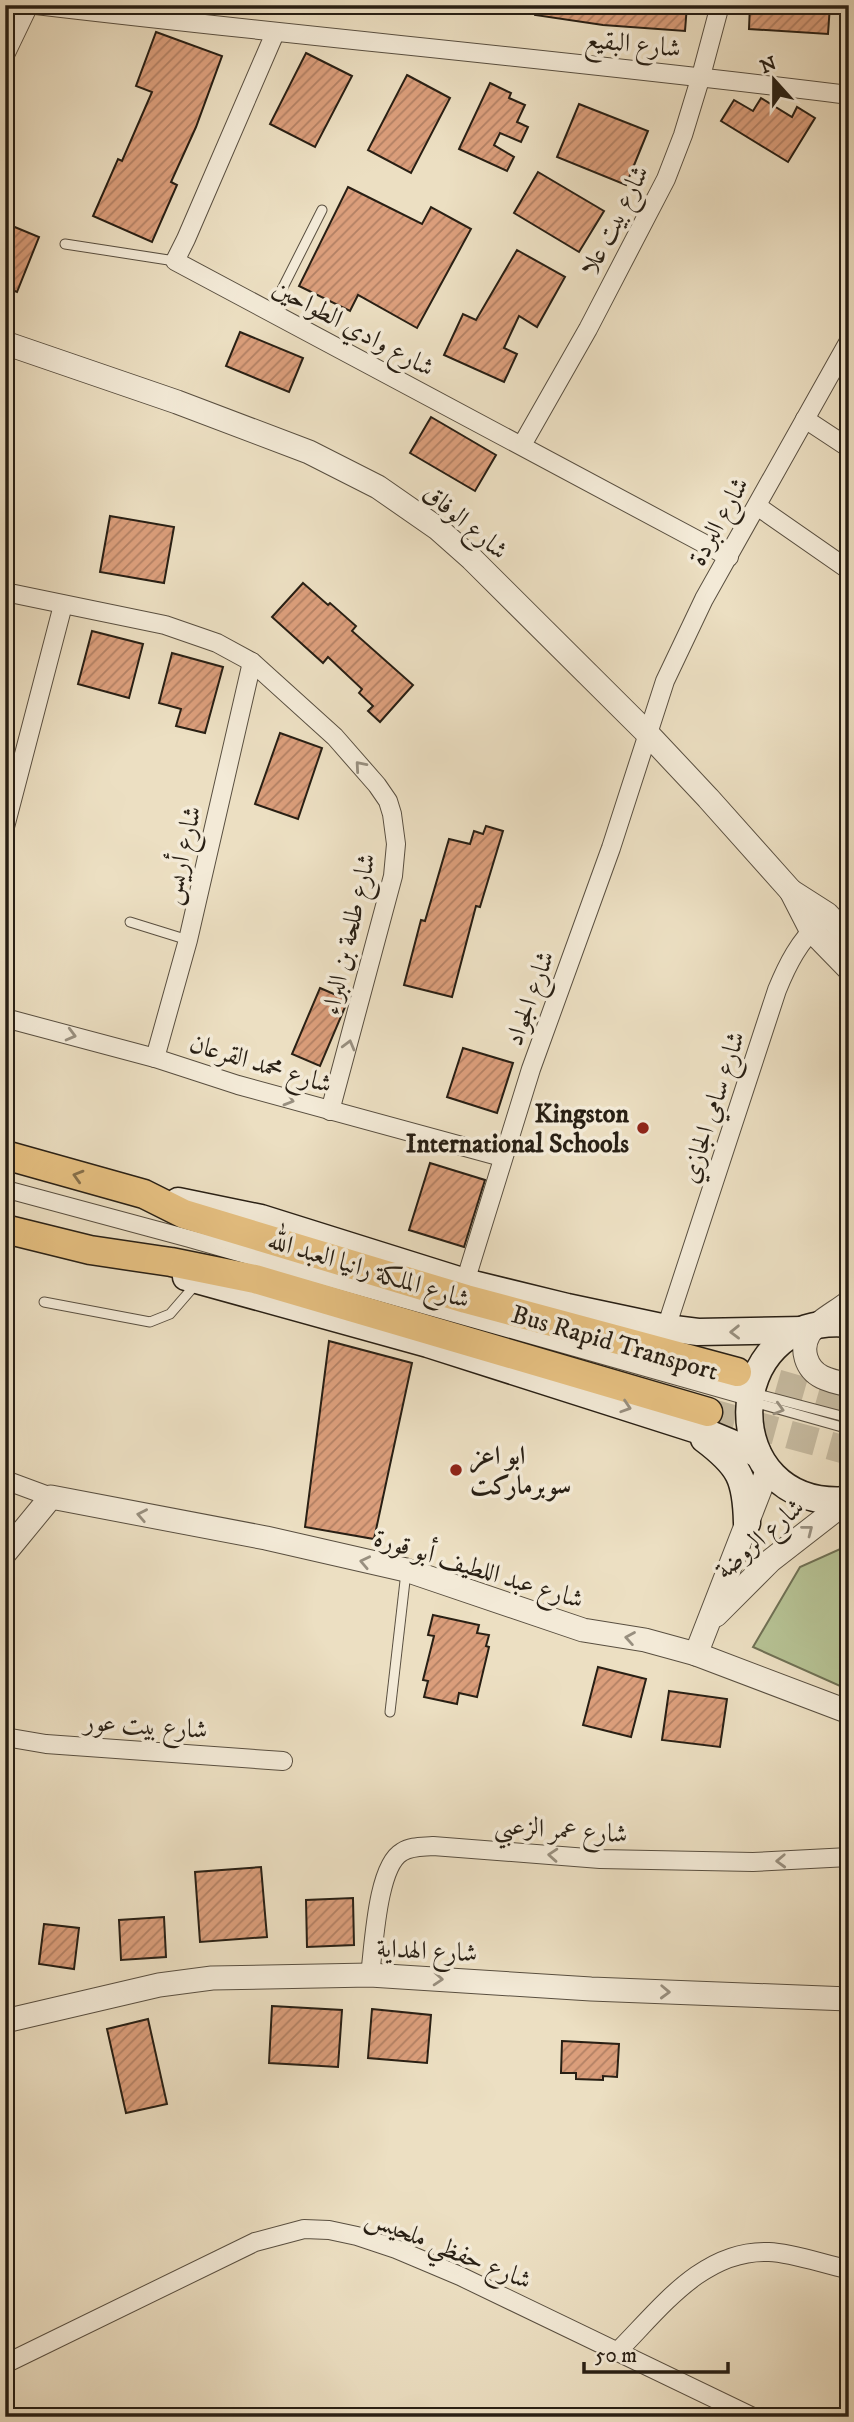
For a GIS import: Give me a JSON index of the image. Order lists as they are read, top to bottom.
{
  "streets": {
    "main road": ["شارع الملكة رانيا العبد الله"],
    "street": [
      "شارع البقيع",
      "شارع بيت علا",
      "شارع وادي الطواحين",
      "شارع الوفاق",
      "شارع البردة",
      "شارع أريس",
      "شارع طلحة بن البراء",
      "شارع الجواد",
      "شارع محمد القرعان",
      "شارع سامي الجازي",
      "شارع الروضة",
      "شارع عبد اللطيف أبو قورة",
      "شارع بيت عور",
      "شارع عمر الزعبي",
      "شارع الهداية",
      "شارع حفظي ملحيس"
    ],
    "lane": ["Bus Rapid Transport"]
  },
  "crossings": [
    ["شارع البقيع", "شارع بيت علا"],
    ["شارع بيت علا", "شارع وادي الطواحين"],
    ["شارع وادي الطواحين", "شارع البردة"],
    ["شارع الوفاق", "شارع البردة"],
    ["شارع الوفاق", "شارع الجواد"],
    ["شارع الوفاق", "شارع سامي الجازي"],
    ["شارع البردة", "شارع الجواد"],
    ["شارع أريس", "شارع طلحة بن البراء"],
    ["شارع أريس", "شارع محمد القرعان"],
    ["شارع طلحة بن البراء", "شارع محمد القرعان"],
    ["شارع الجواد", "شارع محمد القرعان"],
    ["شارع الملكة رانيا العبد الله", "Bus Rapid Transport"],
    ["شارع الروضة", "شارع عبد اللطيف أبو قورة"],
    ["شارع عمر الزعبي", "شارع الهداية"]
  ],
  "one_way": [
    "شارع طلحة بن البراء",
    "شارع محمد القرعان",
    "شارع الروضة",
    "شارع عبد اللطيف أبو قورة",
    "شارع عمر الزعبي",
    "شارع الهداية"
  ],
  "places": ["Kingston International Schools", "ابو اعز سوبرماركت"],
  "scale_bar": "50 m",
  "north": "top"
}
